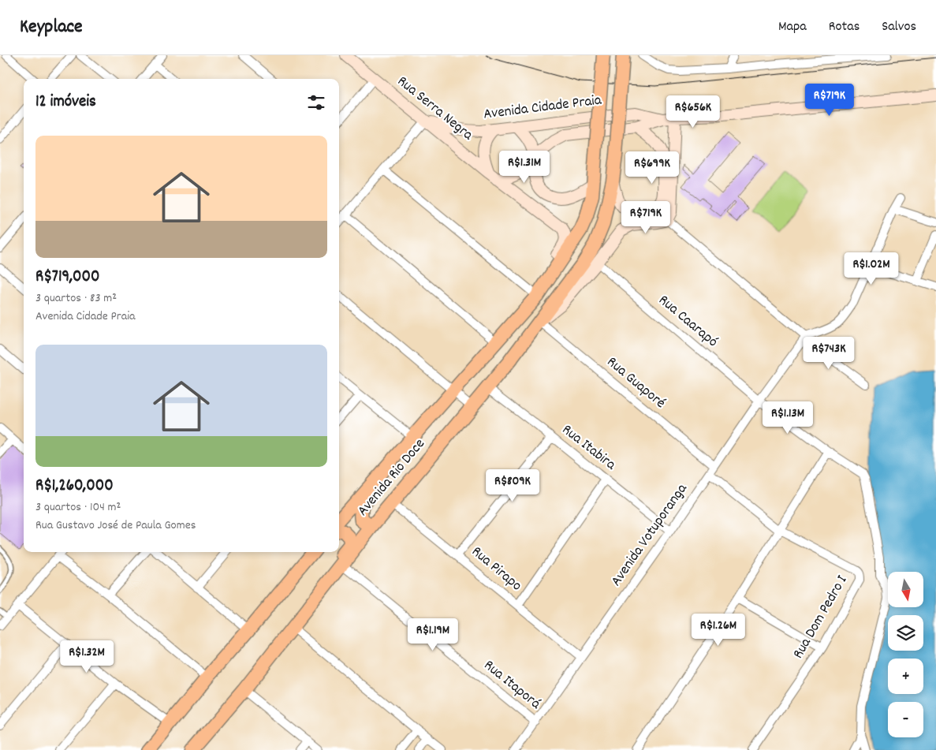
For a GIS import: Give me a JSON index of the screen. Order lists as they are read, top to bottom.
{
  "streets": {
    "main road": ["Avenida Cidade Praia", "Rua Serra Negra", "Avenida Rio Doce"],
    "street": [
      "Rua Caarapó",
      "Rua Guaporé",
      "Rua Itabira",
      "Avenida Votuporanga",
      "Rua Pirapo",
      "Rua Dom Pedro I",
      "Rua Itaporá"
    ]
  },
  "crossings": [
    ["Avenida Cidade Praia", "Rua Serra Negra"],
    ["Rua Serra Negra", "Avenida Rio Doce"],
    ["Rua Caarapó", "Avenida Votuporanga"],
    ["Rua Guaporé", "Avenida Rio Doce"],
    ["Rua Guaporé", "Avenida Votuporanga"],
    ["Rua Itabira", "Avenida Rio Doce"],
    ["Rua Itabira", "Avenida Votuporanga"],
    ["Avenida Rio Doce", "Rua Pirapo"],
    ["Avenida Rio Doce", "Rua Itaporá"],
    ["Avenida Votuporanga", "Rua Pirapo"],
    ["Avenida Votuporanga", "Rua Itaporá"]
  ],
  "north": "bottom",
  "page": {
    "header": "Keyplace",
    "nav": ["Mapa", "Rotas", "Salvos"],
    "heading": "12 imóveis",
    "price": [
      "R$719K",
      "R$656K",
      "R$1.31M",
      "R$699K",
      "R$719K",
      "R$1.02M",
      "R$743K",
      "R$1.13M",
      "R$809K",
      "R$1.26M",
      "R$1.19M",
      "R$1.32M"
    ],
    "list": [
      {
        "name": "R$719,000",
        "note": "3 quartos · 83 m² · Avenida Cidade Praia"
      },
      {
        "name": "R$1,260,000",
        "note": "3 quartos · 104 m² · Rua Gustavo José de Paula Gomes"
      }
    ],
    "map_buttons": ["+", "−"]
  }
}
